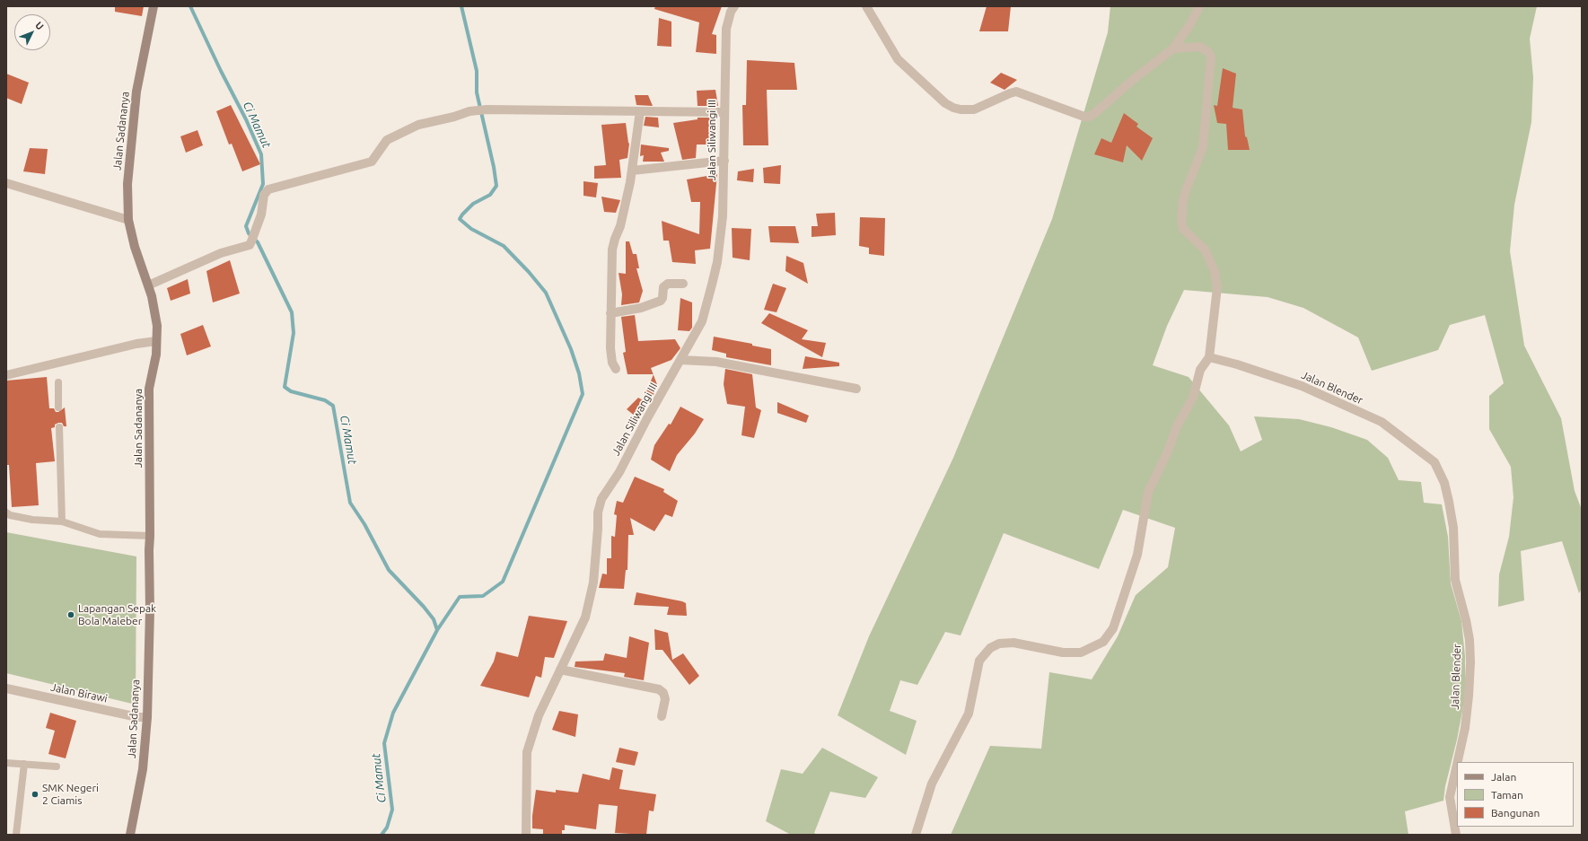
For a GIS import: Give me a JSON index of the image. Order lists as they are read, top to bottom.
{
  "streets": {
    "street": [
      "Jalan Sadananya",
      "Jalan Siliwangi III",
      "Jalan Blender",
      "Jalan Birawi"
    ]
  },
  "crossings": [
    ["Jalan Sadananya", "Jalan Birawi"]
  ],
  "water": ["Ci Mamut"],
  "places": ["Lapangan Sepak Bola Maleber", "SMK Negeri 2 Ciamis"],
  "legend": ["Jalan", "Taman", "Bangunan"],
  "north": "top right"
}
